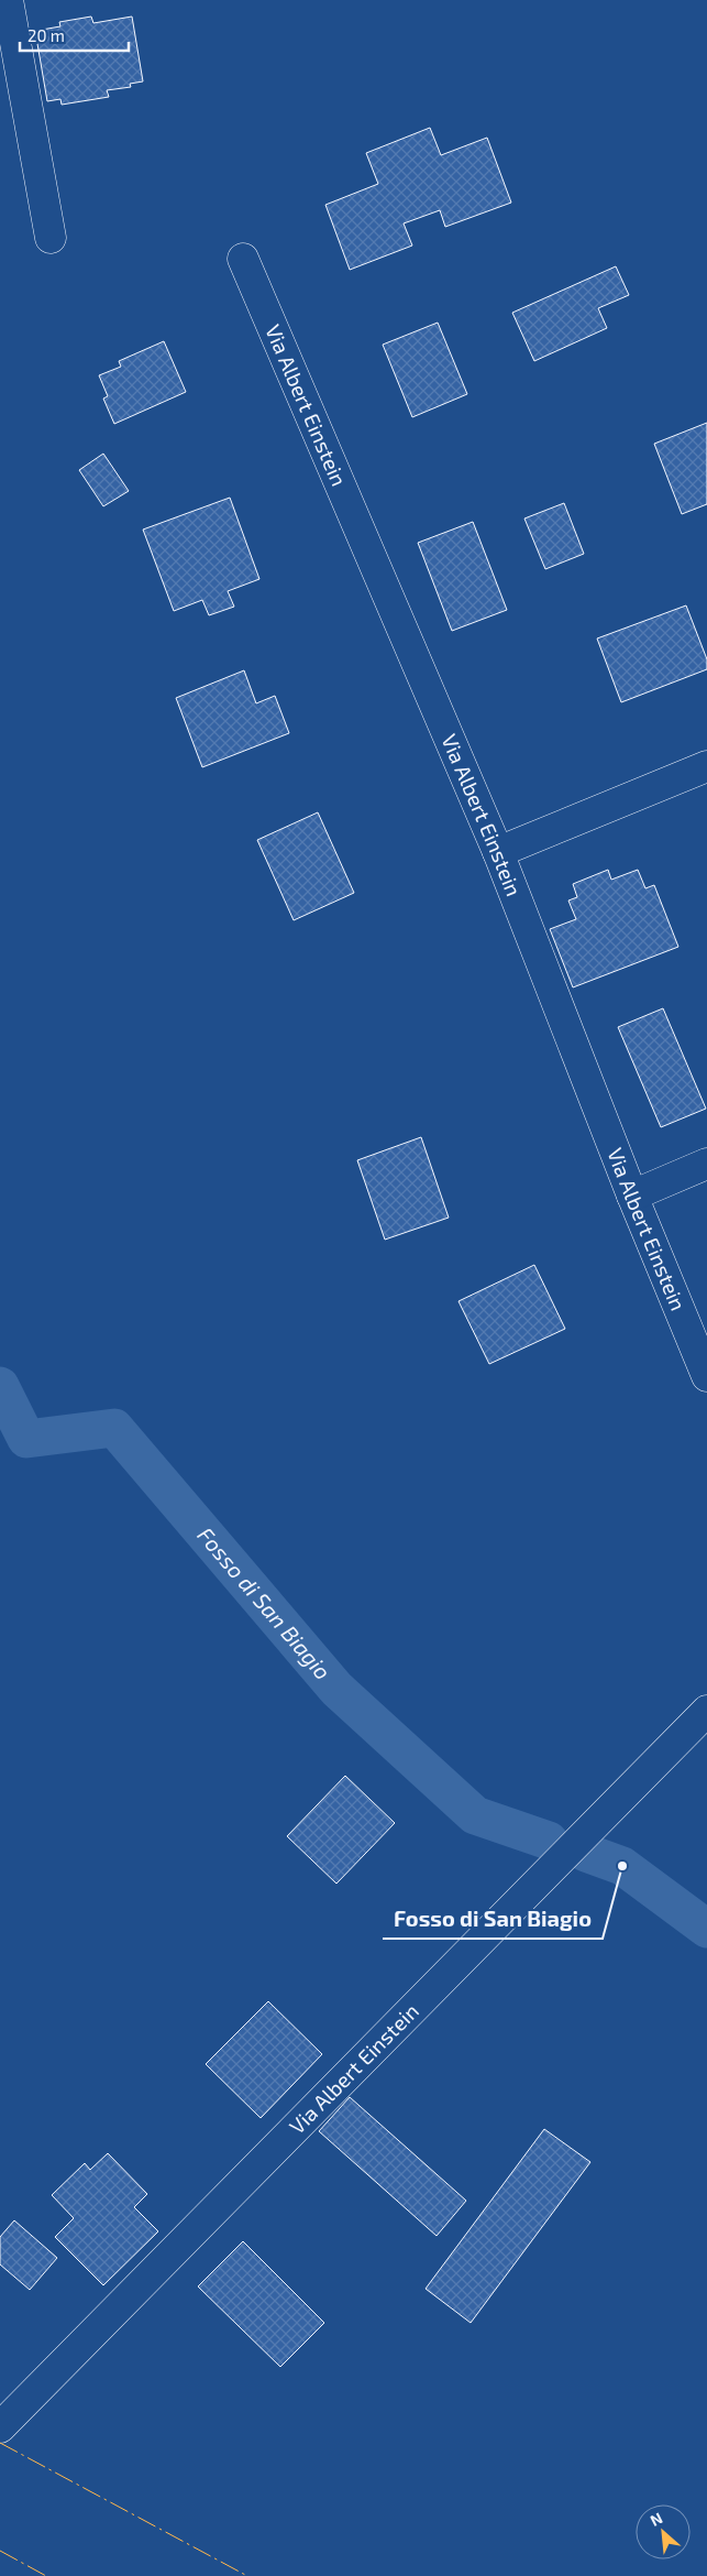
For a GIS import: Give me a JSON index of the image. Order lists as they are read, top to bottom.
{
  "streets": {
    "street": ["Via Albert Einstein"]
  },
  "water": ["Fosso di San Biagio"],
  "places": ["Fosso di San Biagio"],
  "scale_bar": "20 m",
  "north": "top left"
}
